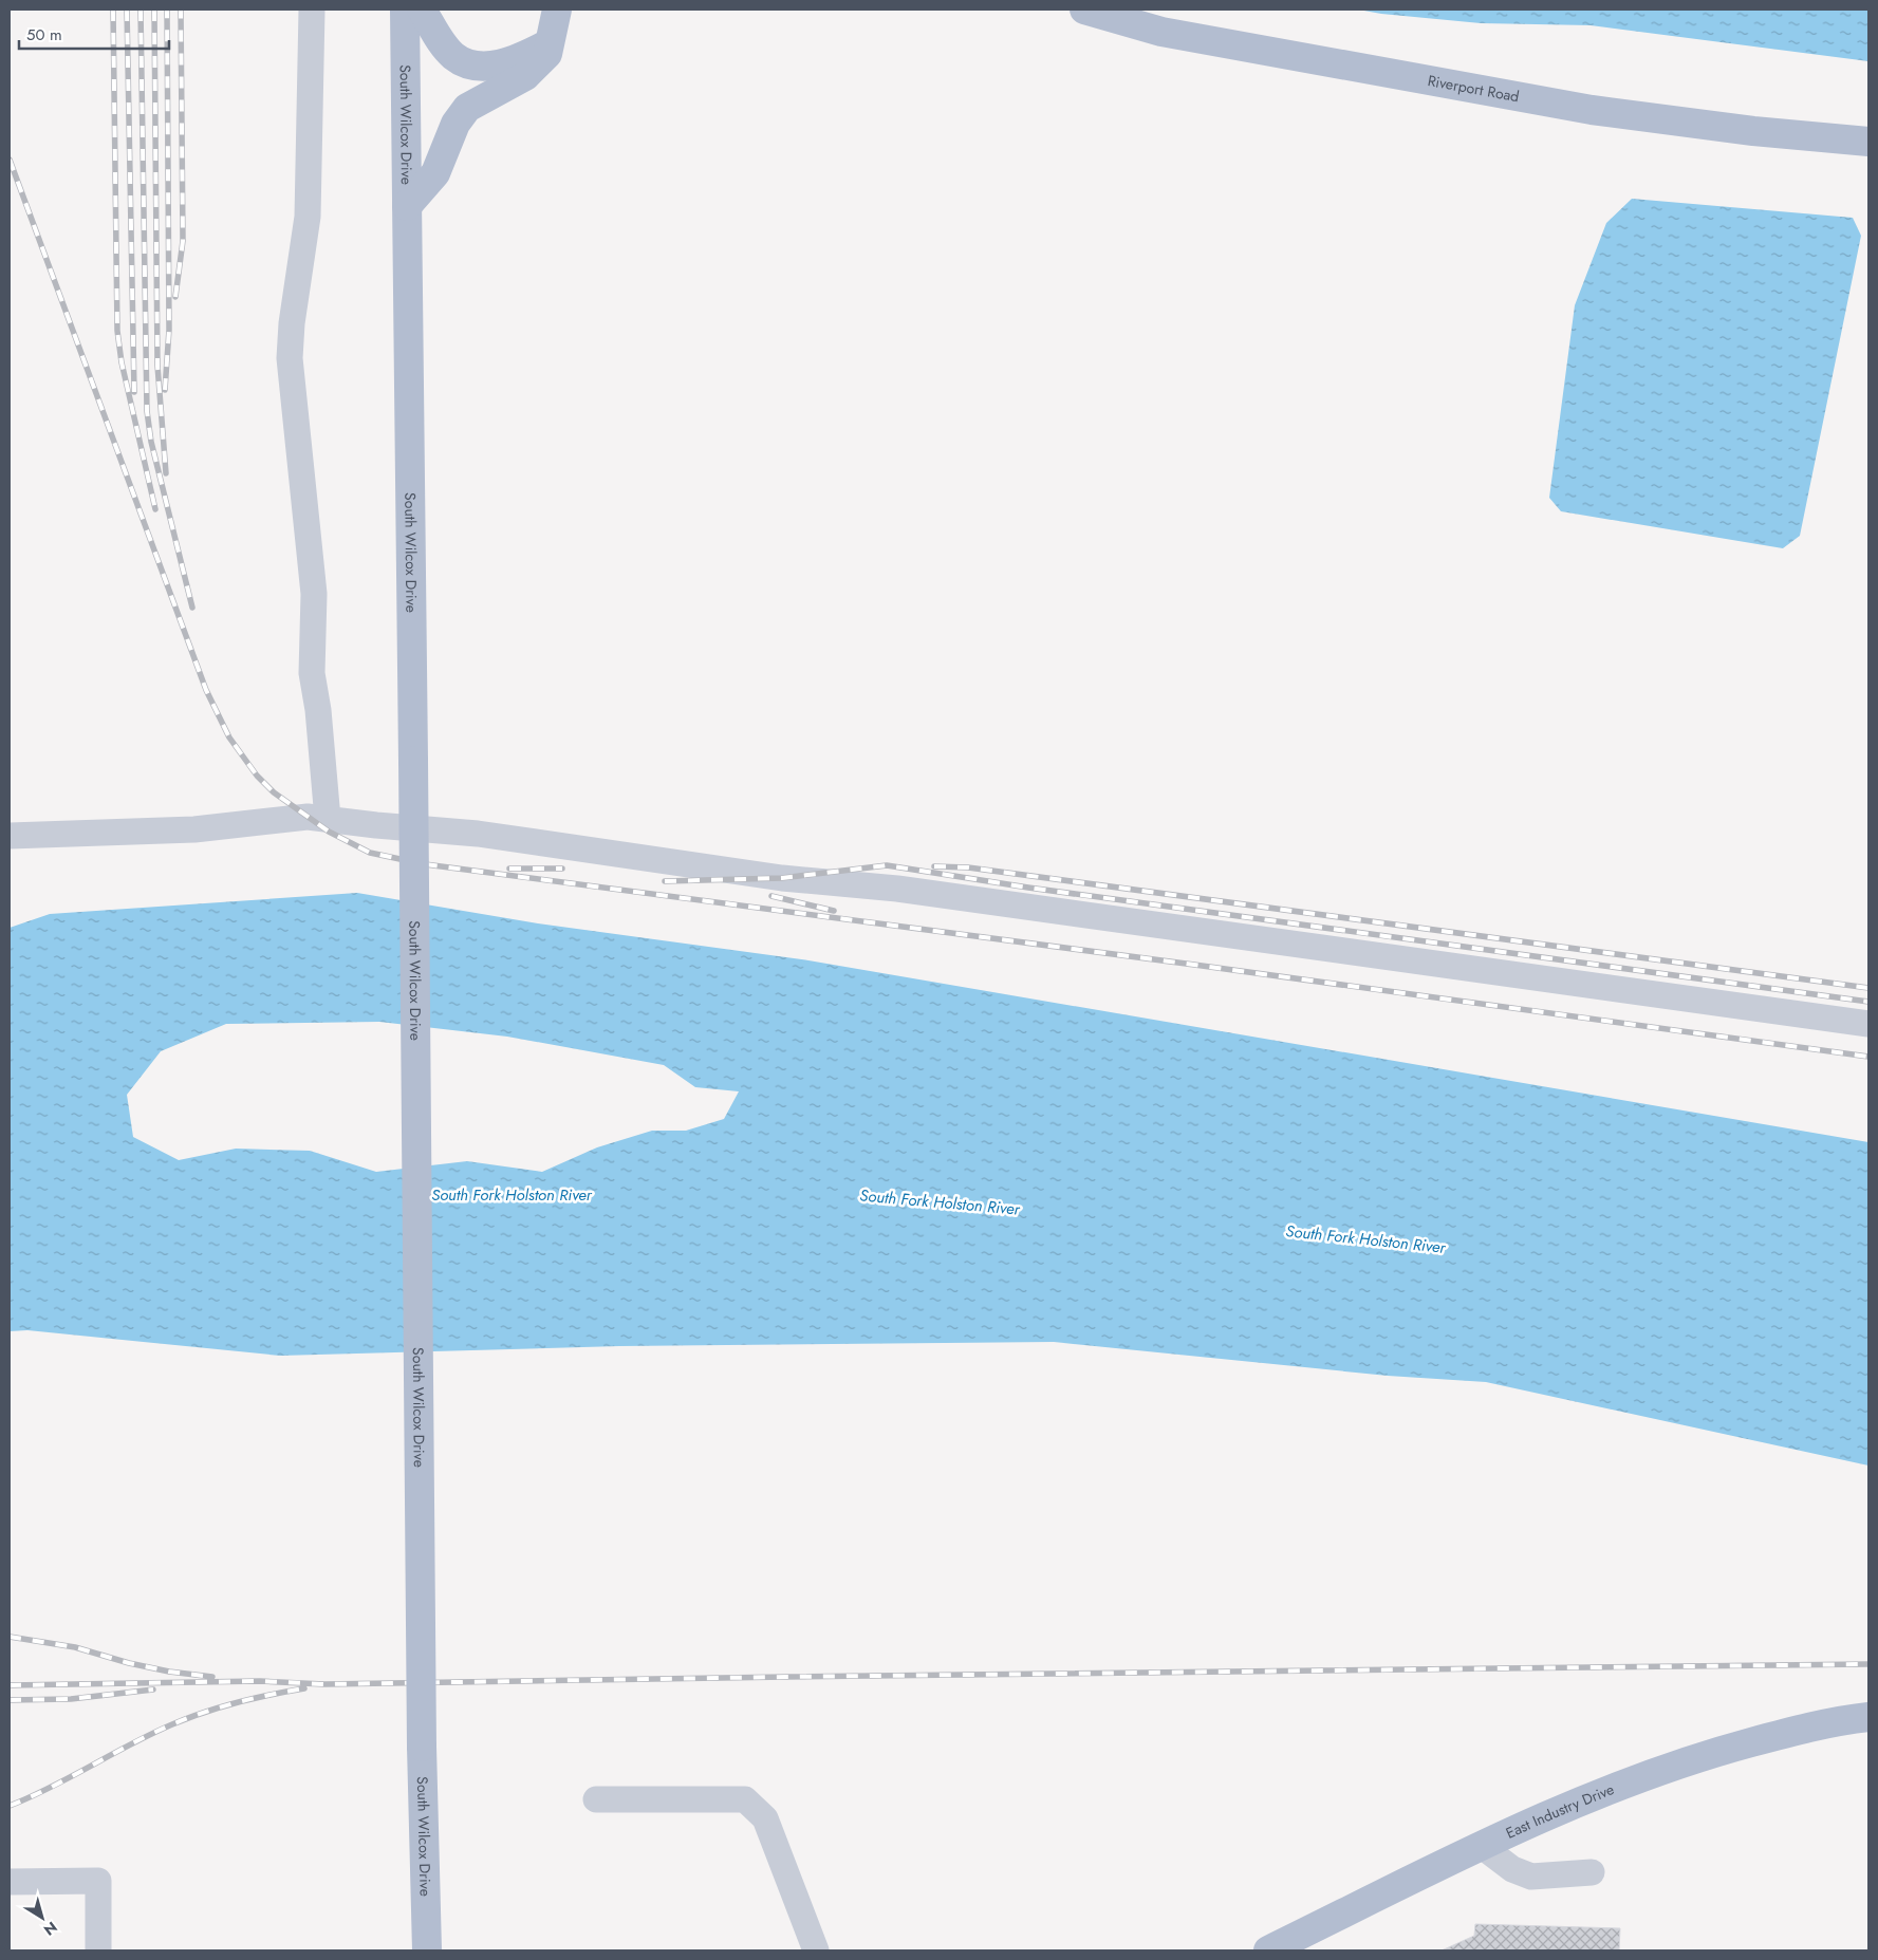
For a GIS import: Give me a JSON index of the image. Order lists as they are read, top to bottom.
{
  "streets": {
    "main road": ["Riverport Road", "South Wilcox Drive", "East Industry Drive"]
  },
  "water": ["South Fork Holston River"],
  "scale_bar": "50 m",
  "north": "bottom right"
}
